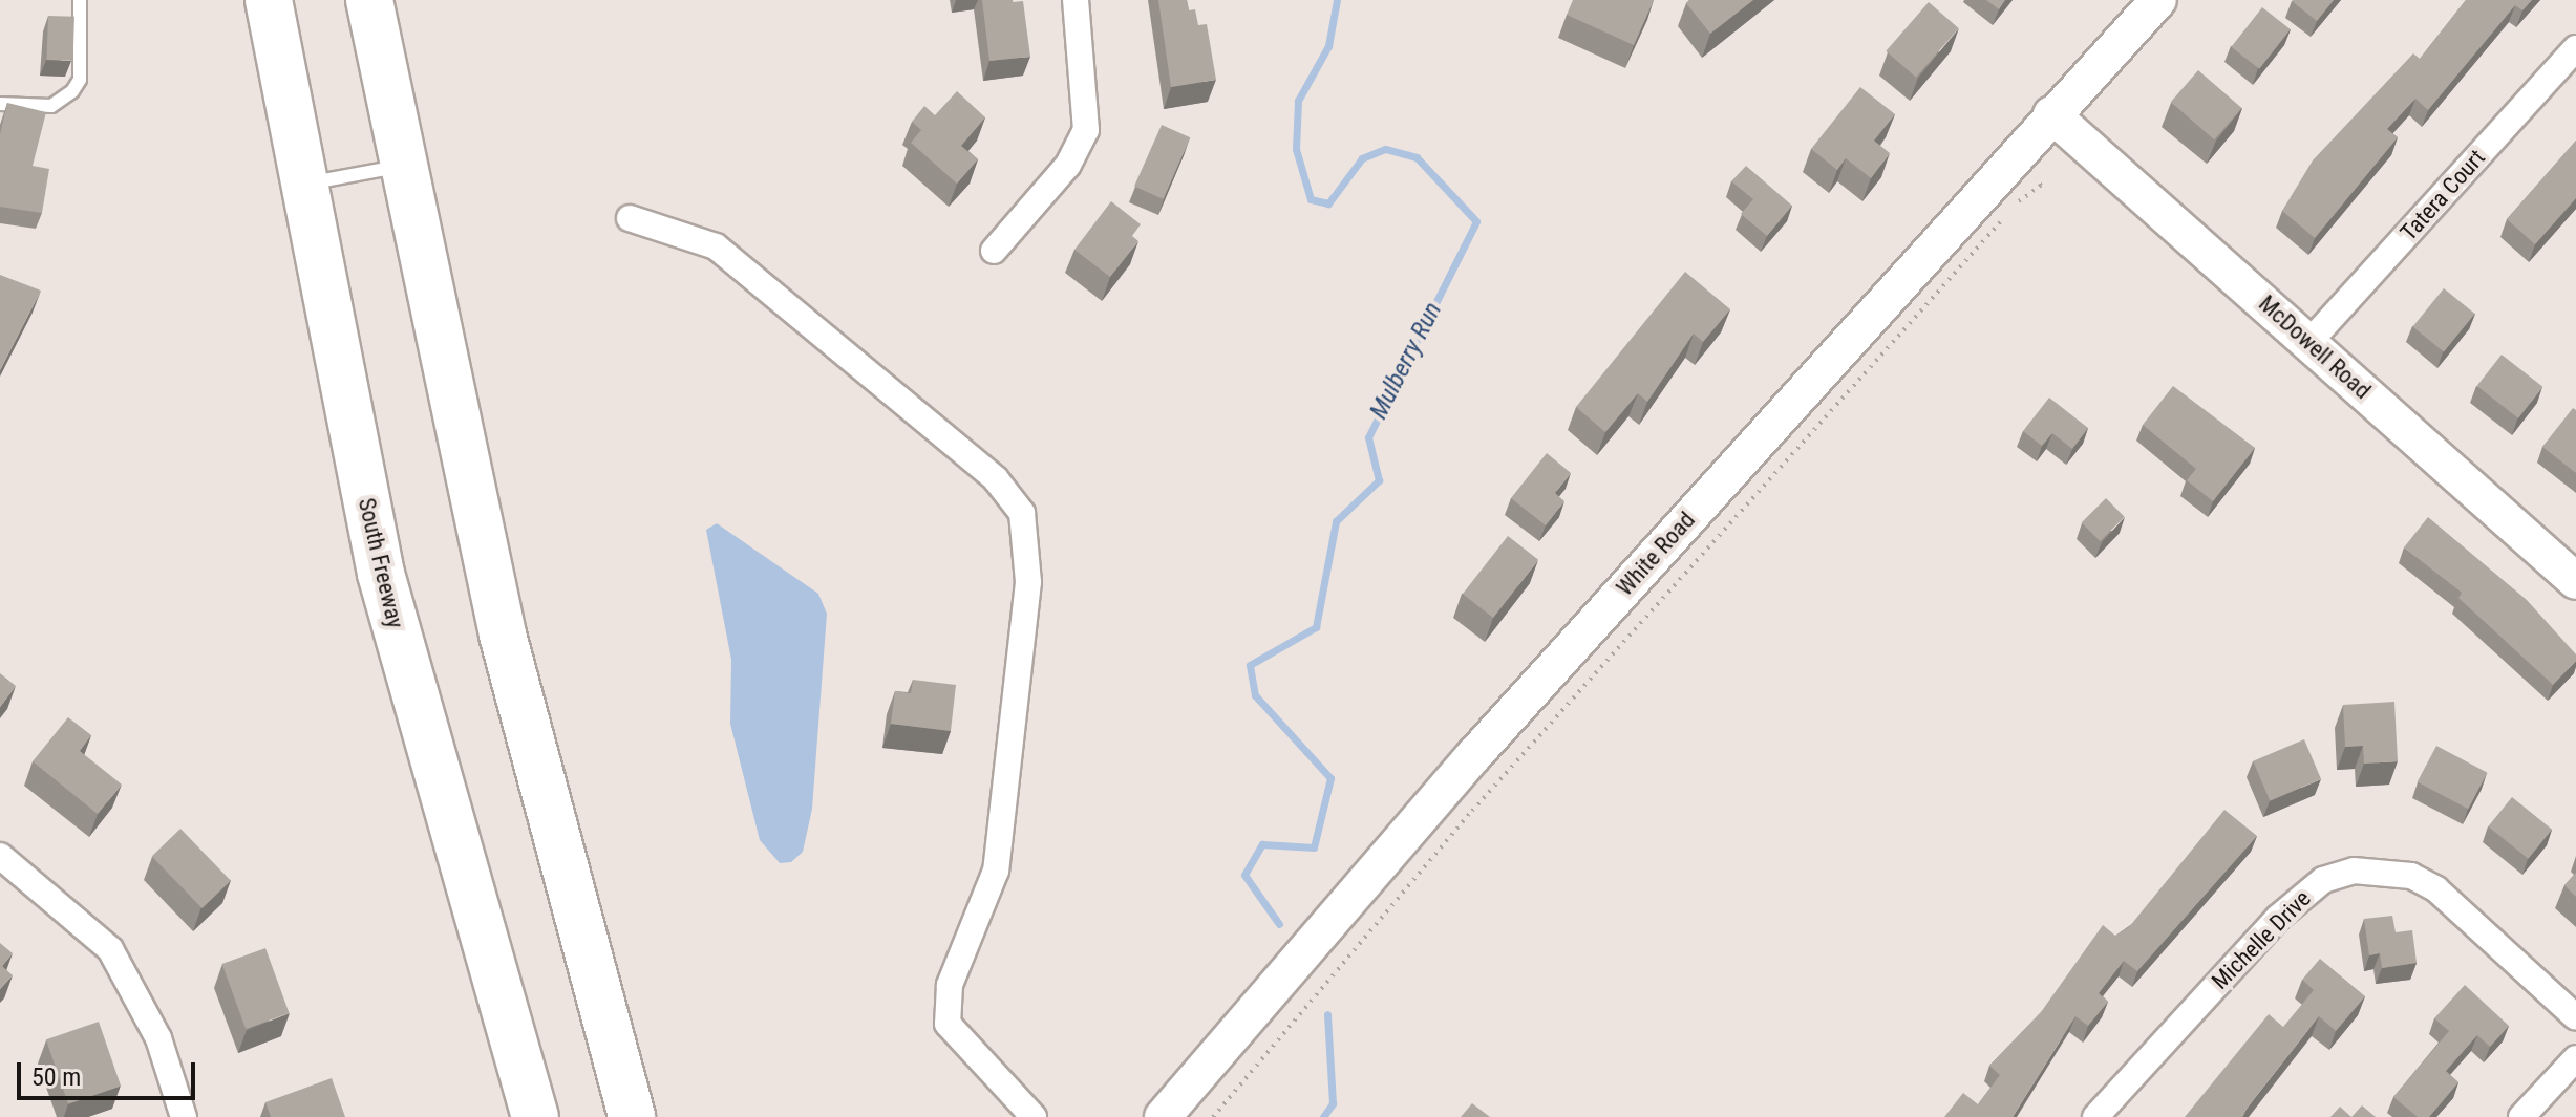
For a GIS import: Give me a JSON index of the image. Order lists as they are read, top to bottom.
{
  "streets": {
    "highway": ["South Freeway"],
    "street": [
      "Tatera Court",
      "McDowell Road",
      "White Road",
      "Michelle Drive"
    ]
  },
  "crossings": [
    ["Tatera Court", "McDowell Road"],
    ["McDowell Road", "White Road"]
  ],
  "water": ["Mulberry Run"],
  "scale_bar": "50 m"
}
